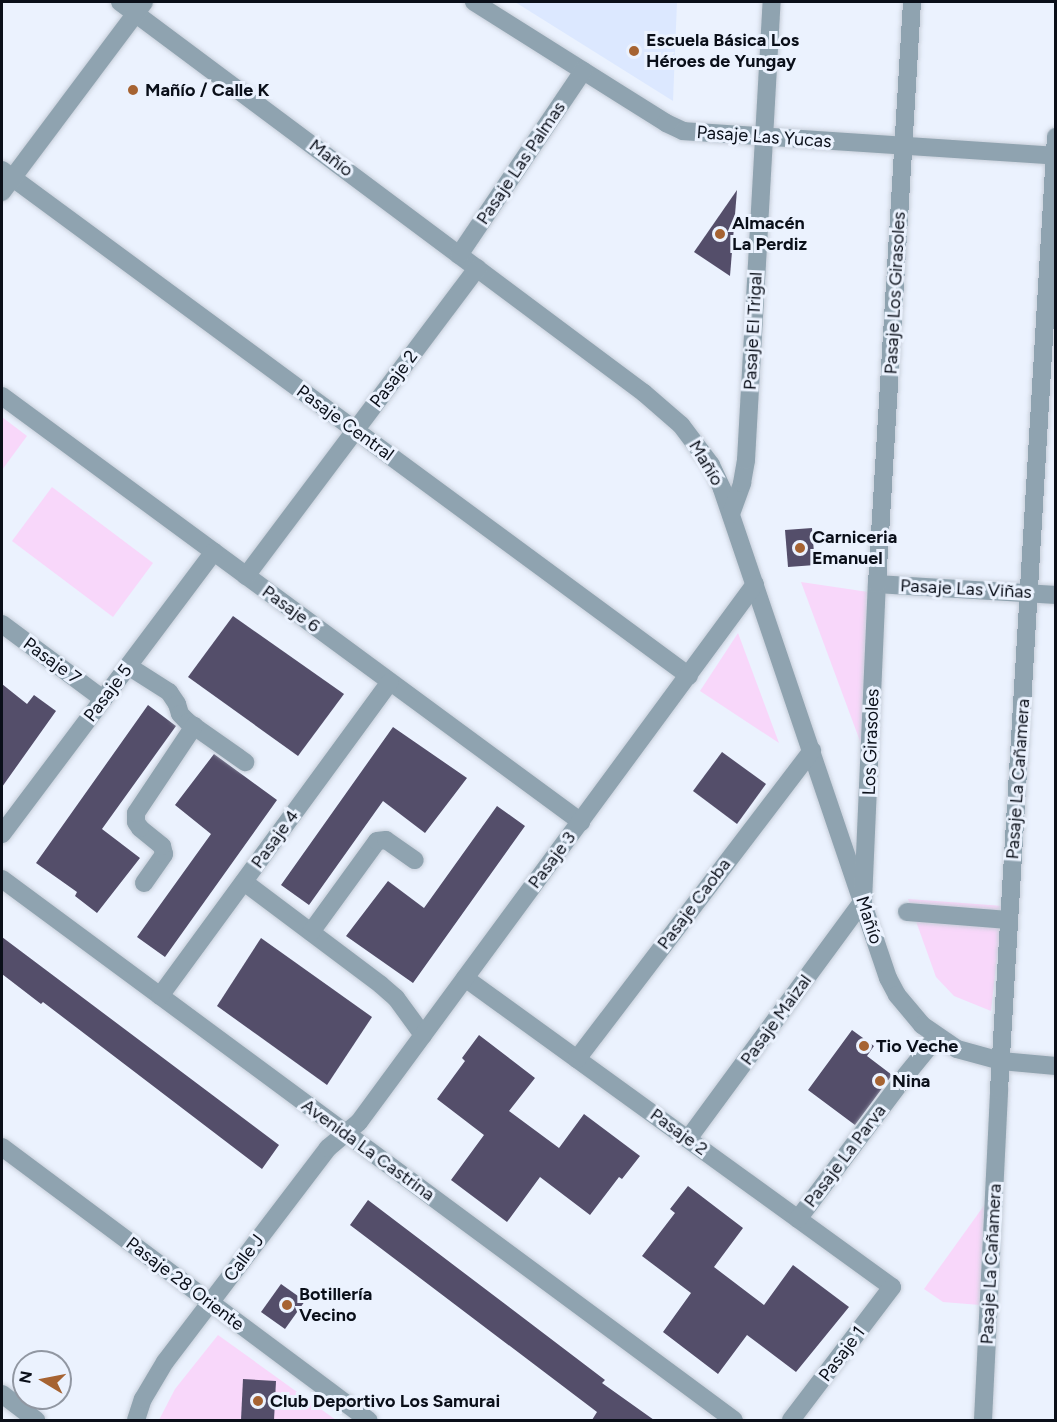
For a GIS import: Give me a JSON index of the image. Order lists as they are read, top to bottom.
{
  "streets": {
    "street": [
      "Pasaje Las Yucas",
      "Mañío",
      "Pasaje Las Palmas",
      "Pasaje Los Girasoles",
      "Pasaje El Trigal",
      "Pasaje 2",
      "Pasaje Central",
      "Pasaje Las Viñas",
      "Pasaje 6",
      "Pasaje 7",
      "Pasaje 5",
      "Los Girasoles",
      "Pasaje La Cañamera",
      "Pasaje 4",
      "Pasaje 3",
      "Pasaje Caoba",
      "Pasaje Maizal",
      "Avenida La Castrina",
      "Pasaje La Parva",
      "Calle J",
      "Pasaje 28 Oriente",
      "Pasaje 1"
    ]
  },
  "crossings": [
    ["Pasaje Las Yucas", "Pasaje Las Palmas"],
    ["Pasaje Las Yucas", "Pasaje Los Girasoles"],
    ["Pasaje Las Yucas", "Pasaje El Trigal"],
    ["Pasaje Las Yucas", "Pasaje La Cañamera"],
    ["Mañío", "Pasaje Las Palmas"],
    ["Mañío", "Pasaje El Trigal"],
    ["Mañío", "Pasaje 2"],
    ["Mañío", "Los Girasoles"],
    ["Mañío", "Pasaje La Cañamera"],
    ["Mañío", "Pasaje 3"],
    ["Mañío", "Pasaje Caoba"],
    ["Mañío", "Pasaje Maizal"],
    ["Mañío", "Pasaje La Parva"],
    ["Pasaje Los Girasoles", "Pasaje Las Viñas"],
    ["Pasaje Los Girasoles", "Los Girasoles"],
    ["Pasaje 2", "Pasaje Central"],
    ["Pasaje 2", "Pasaje 6"],
    ["Pasaje 2", "Pasaje 3"],
    ["Pasaje 2", "Pasaje Caoba"],
    ["Pasaje 2", "Pasaje Maizal"],
    ["Pasaje 2", "Pasaje La Parva"],
    ["Pasaje 2", "Pasaje 1"],
    ["Pasaje Central", "Pasaje 3"],
    ["Pasaje Las Viñas", "Los Girasoles"],
    ["Pasaje Las Viñas", "Pasaje La Cañamera"],
    ["Pasaje 6", "Pasaje 5"],
    ["Pasaje 6", "Pasaje 4"],
    ["Pasaje 6", "Pasaje 3"],
    ["Pasaje 7", "Pasaje 5"],
    ["Los Girasoles", "Pasaje Maizal"],
    ["Pasaje 4", "Avenida La Castrina"],
    ["Pasaje 3", "Avenida La Castrina"],
    ["Pasaje 3", "Calle J"],
    ["Avenida La Castrina", "Calle J"],
    ["Calle J", "Pasaje 28 Oriente"]
  ],
  "places": [
    "Escuela Básica Los Héroes de Yungay",
    "Mañío / Calle K",
    "Almacén La Perdiz",
    "Carniceria Emanuel",
    "Tio Veche",
    "Nina",
    "Botillería Vecino",
    "Club Deportivo Los Samurai"
  ],
  "north": "left"
}
